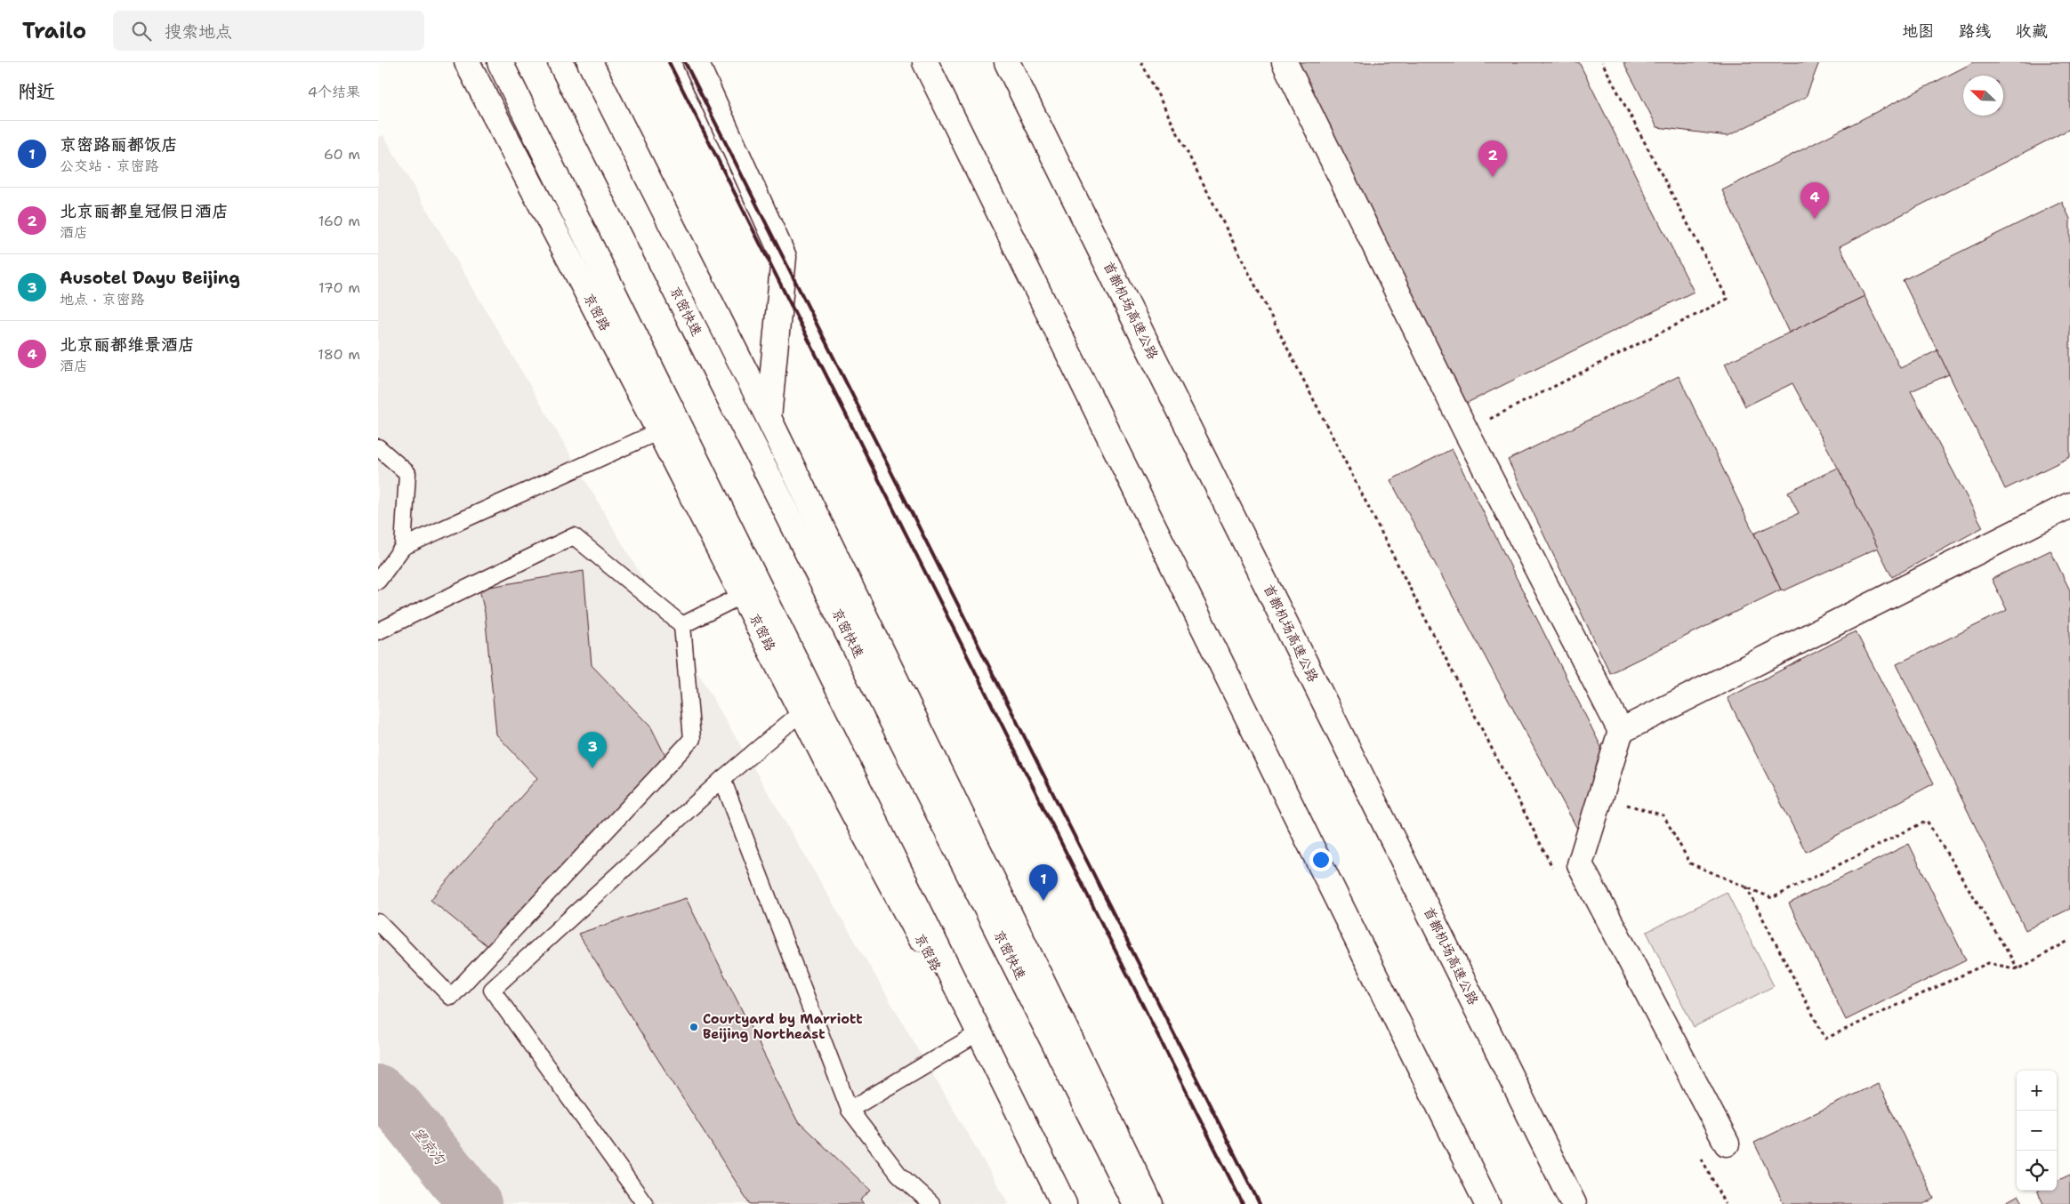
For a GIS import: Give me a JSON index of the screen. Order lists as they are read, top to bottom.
{
  "streets": {
    "main road": ["首都机场高速公路", "京密快速", "京密路"]
  },
  "water": ["望京沟"],
  "places": ["Courtyard by Marriott Beijing Northeast"],
  "north": "top left",
  "page": {
    "header": "Trailo",
    "search": "搜索地点",
    "nav": ["地图", "路线", "收藏"],
    "heading": ["附近", "4个结果"],
    "list": [
      {
        "mark": "1",
        "name": "京密路丽都饭店",
        "note": "公交站 · 京密路",
        "value": "60 m"
      },
      {
        "mark": "2",
        "name": "北京丽都皇冠假日酒店",
        "note": "酒店",
        "value": "160 m"
      },
      {
        "mark": "3",
        "name": "Ausotel Dayu Beijing",
        "note": "地点 · 京密路",
        "value": "170 m"
      },
      {
        "mark": "4",
        "name": "北京丽都维景酒店",
        "note": "酒店",
        "value": "180 m"
      }
    ],
    "pins": [
      "2",
      "4",
      "3",
      "1"
    ],
    "map_buttons": ["+", "−"]
  }
}
